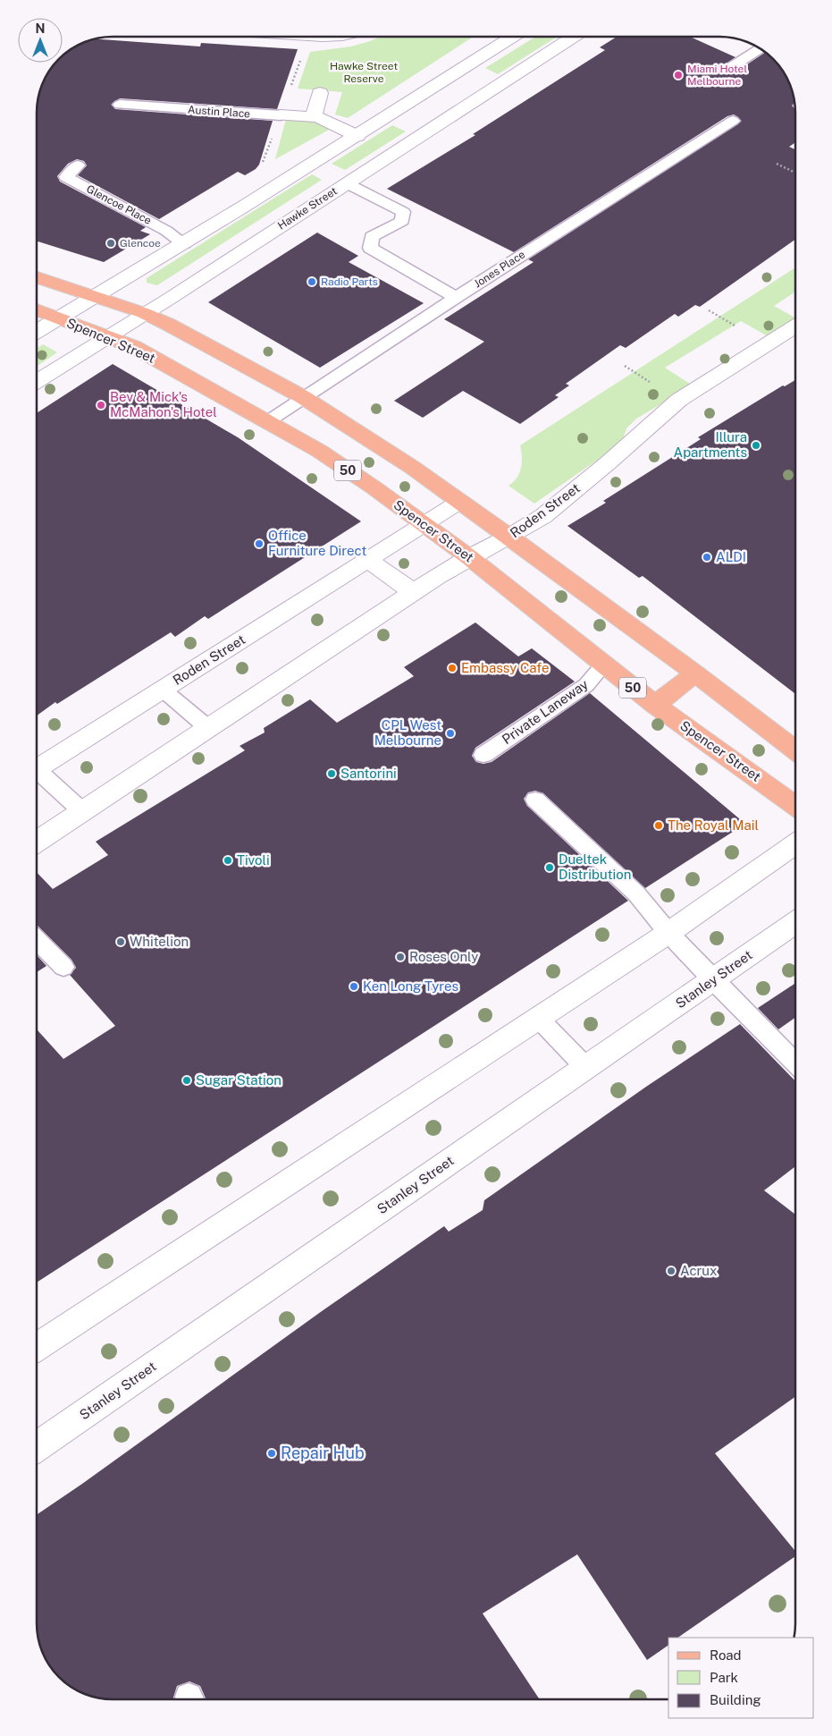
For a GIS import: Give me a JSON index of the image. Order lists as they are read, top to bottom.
{
  "streets": {
    "main road": ["Spencer Street", "50"],
    "street": [
      "Austin Place",
      "Hawke Street",
      "Roden Street",
      "Stanley Street"
    ],
    "lane": ["Glencoe Place", "Jones Place", "Private Laneway"]
  },
  "crossings": [
    ["Glencoe Place", "Hawke Street"],
    ["Hawke Street", "Spencer Street"],
    ["Jones Place", "Spencer Street"],
    ["Spencer Street", "Roden Street"],
    ["Spencer Street", "Private Laneway"]
  ],
  "parks": ["Hawke Street Reserve"],
  "places": [
    "Miami Hotel Melbourne",
    "Glencoe",
    "Radio Parts",
    "Bev & Mick's McMahon's Hotel",
    "Illura Apartments",
    "Office Furniture Direct",
    "ALDI",
    "Embassy Cafe",
    "CPL West Melbourne",
    "Santorini",
    "The Royal Mail",
    "Tivoli",
    "Dueltek Distribution",
    "Whitelion",
    "Roses Only",
    "Ken Long Tyres",
    "Sugar Station",
    "Acrux",
    "Repair Hub"
  ],
  "legend": ["Road", "Park", "Building"],
  "north": "top"
}
